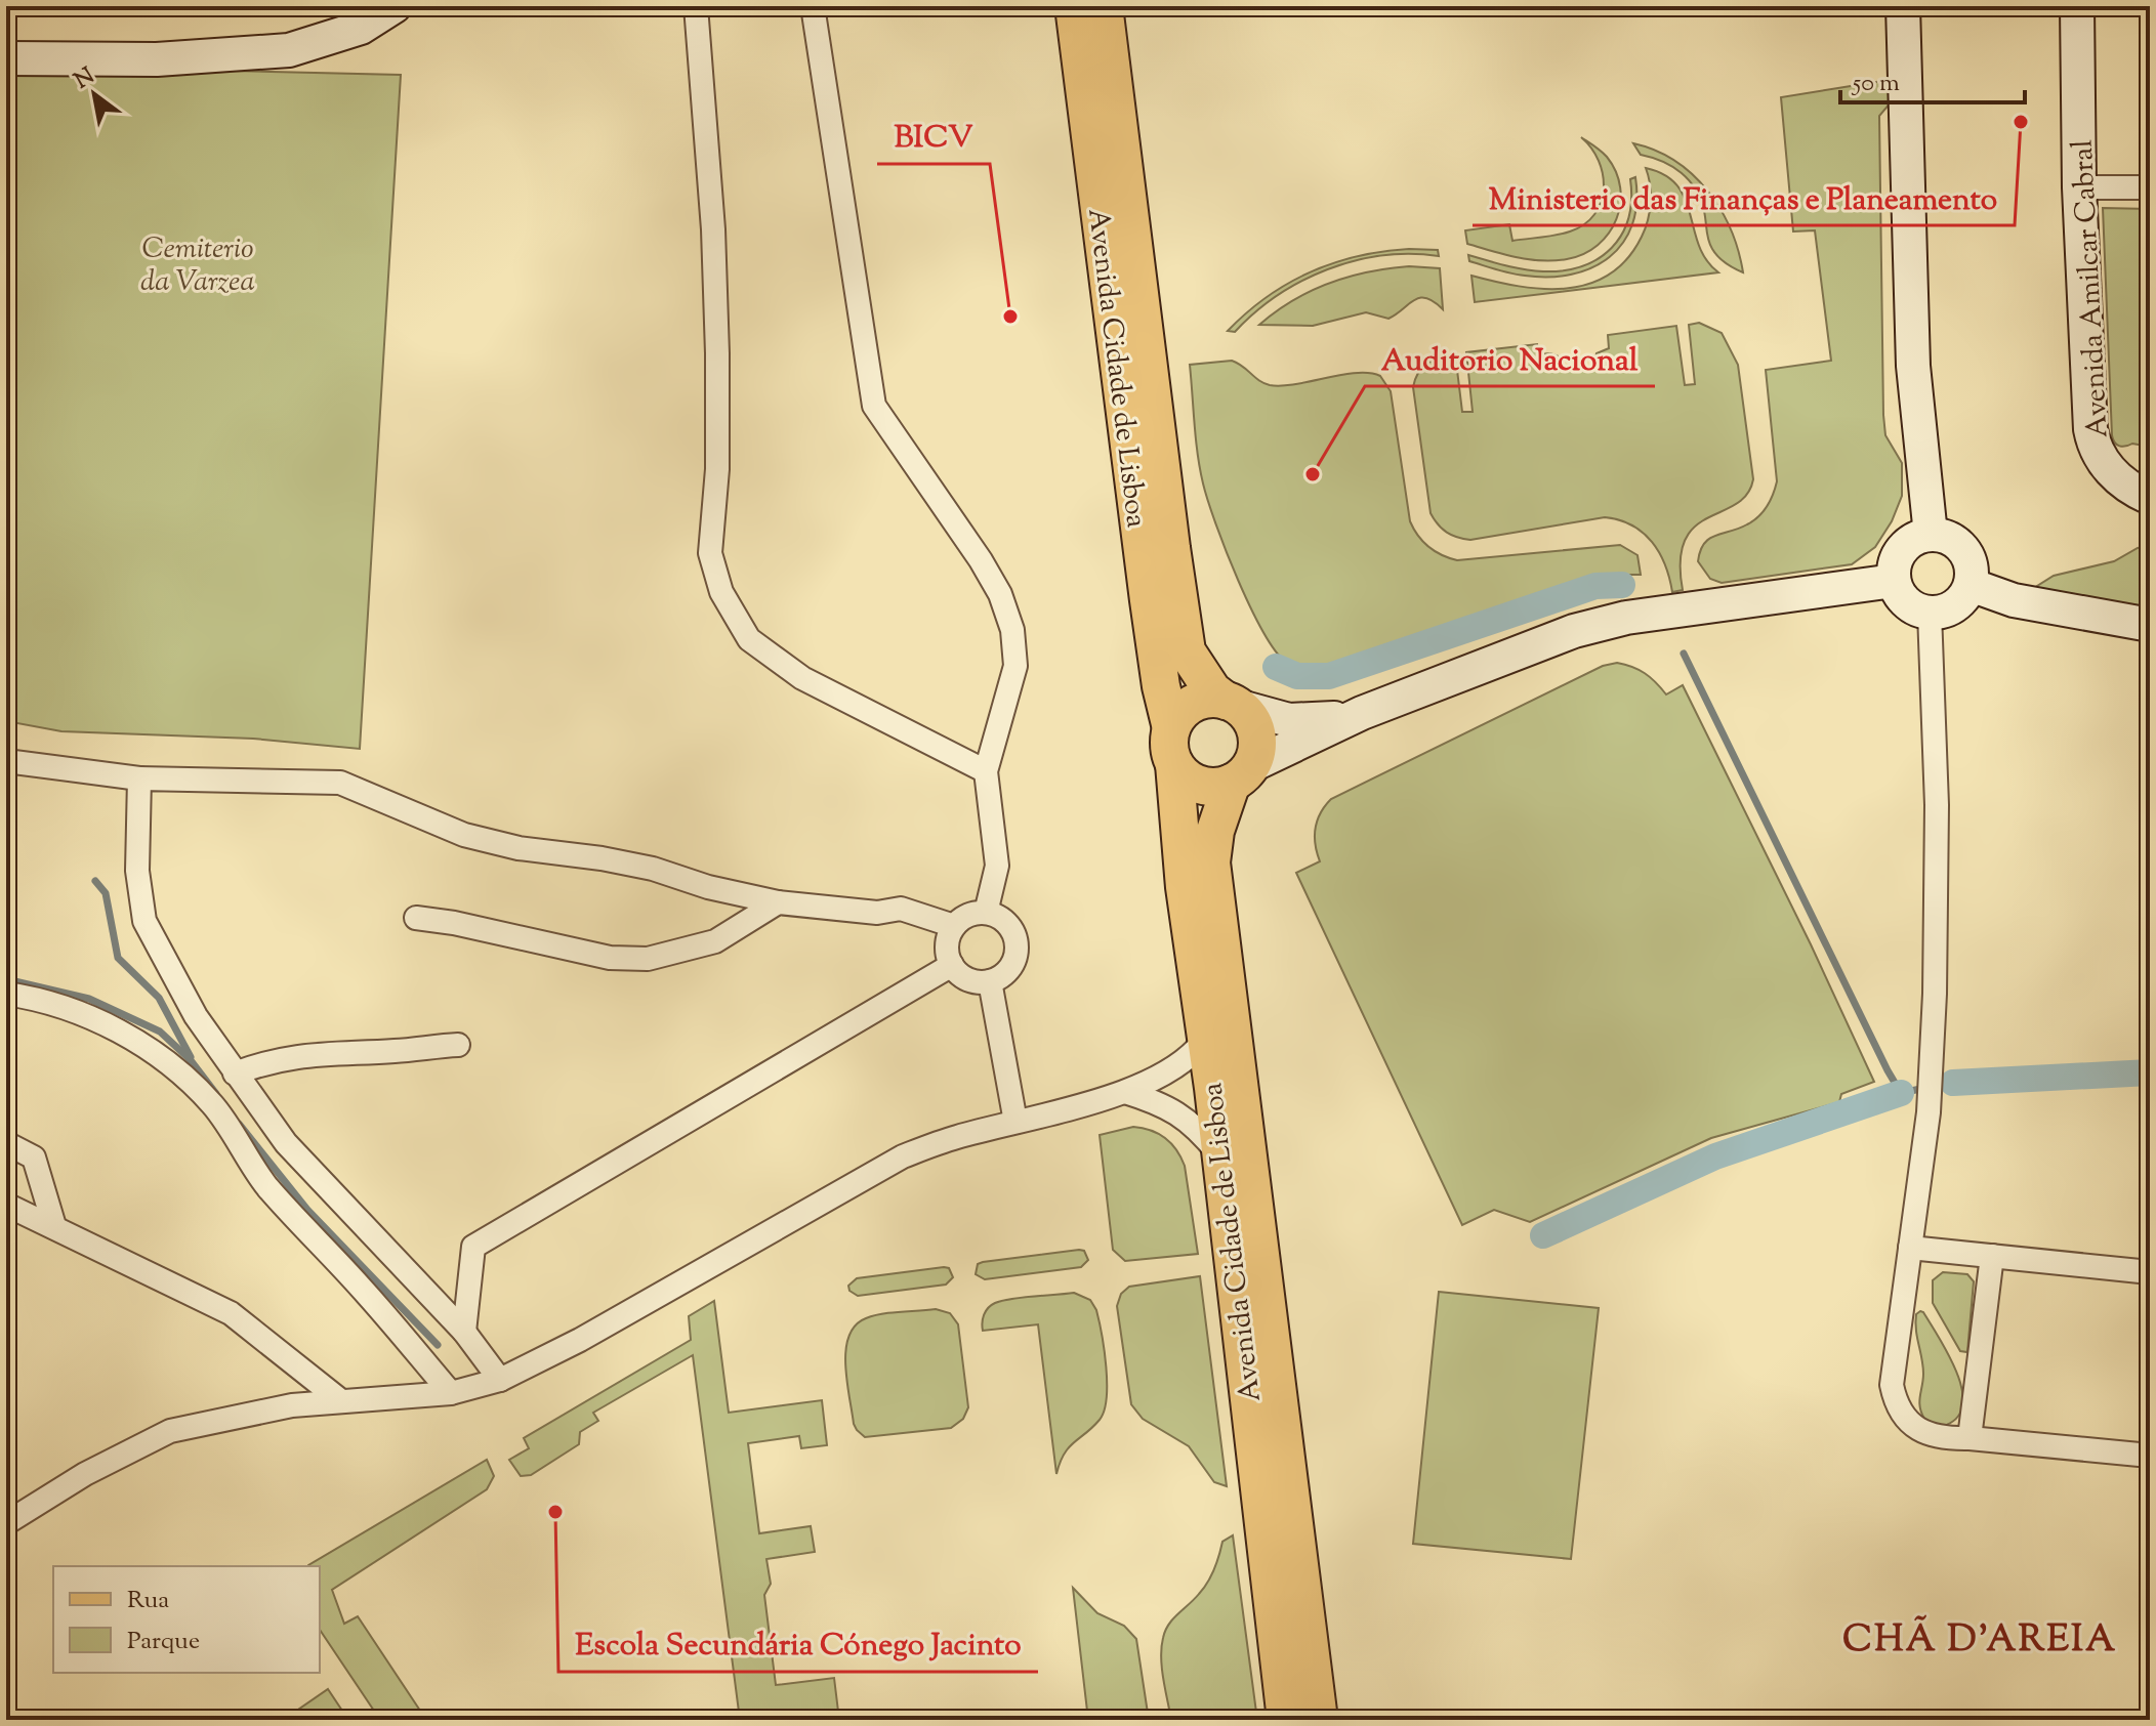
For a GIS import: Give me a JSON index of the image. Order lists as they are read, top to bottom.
{
  "streets": {
    "main road": ["Avenida Cidade de Lisboa"],
    "street": ["Avenida Amilcar Cabral"]
  },
  "districts": ["CHÃ D’AREIA"],
  "parks": ["Cemiterio da Varzea"],
  "places": [
    "Ministerio das Finanças e Planeamento",
    "BICV",
    "Auditorio Nacional",
    "Escola Secundária Cónego Jacinto"
  ],
  "legend": ["Rua", "Parque"],
  "scale_bar": "50 m",
  "north": "top left"
}
